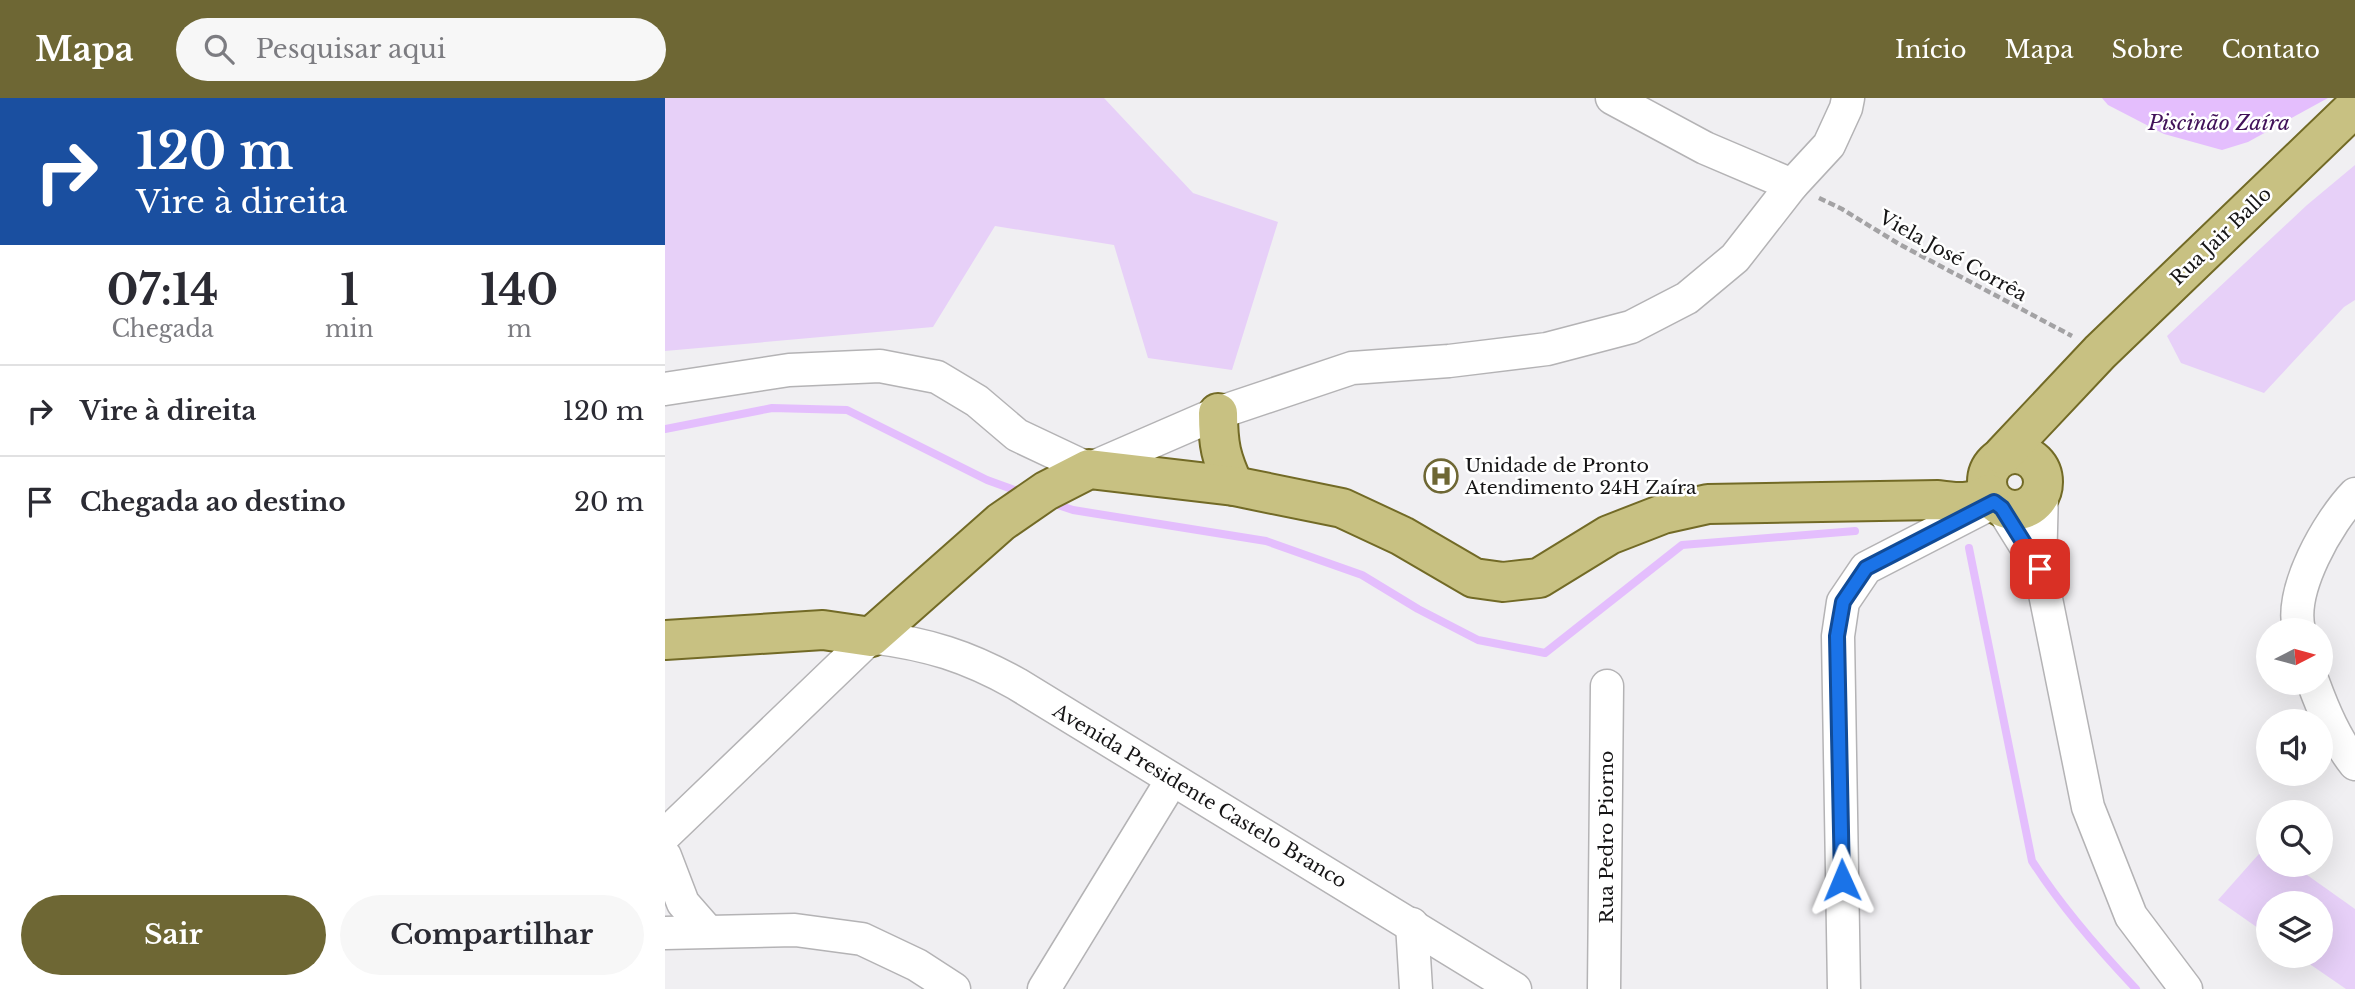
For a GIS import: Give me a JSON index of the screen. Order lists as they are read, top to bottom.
{
  "streets": {
    "main road": ["Rua Jair Ballo", "Avenida Presidente Castelo Branco"],
    "street": ["Rua Pedro Piorno"],
    "path": ["Viela José Corrêa"]
  },
  "crossings": [
    ["Rua Jair Ballo", "Viela José Corrêa"]
  ],
  "water": ["Piscinão Zaíra"],
  "places": {
    "hospital": ["Unidade de Pronto Atendimento 24H Zaíra"]
  },
  "north": "right",
  "page": {
    "header": "Mapa",
    "search": "Pesquisar aqui",
    "nav": [
      "Início",
      "Mapa",
      "Sobre",
      "Contato"
    ],
    "turn": ["120 m", "Vire à direita"],
    "eta": [
      "07:14",
      "Chegada",
      "1",
      "min",
      "140",
      "m"
    ],
    "list": [
      {
        "name": "Vire à direita",
        "value": "120 m"
      },
      {
        "name": "Chegada ao destino",
        "value": "20 m"
      }
    ],
    "buttons": ["Sair", "Compartilhar"]
  }
}
